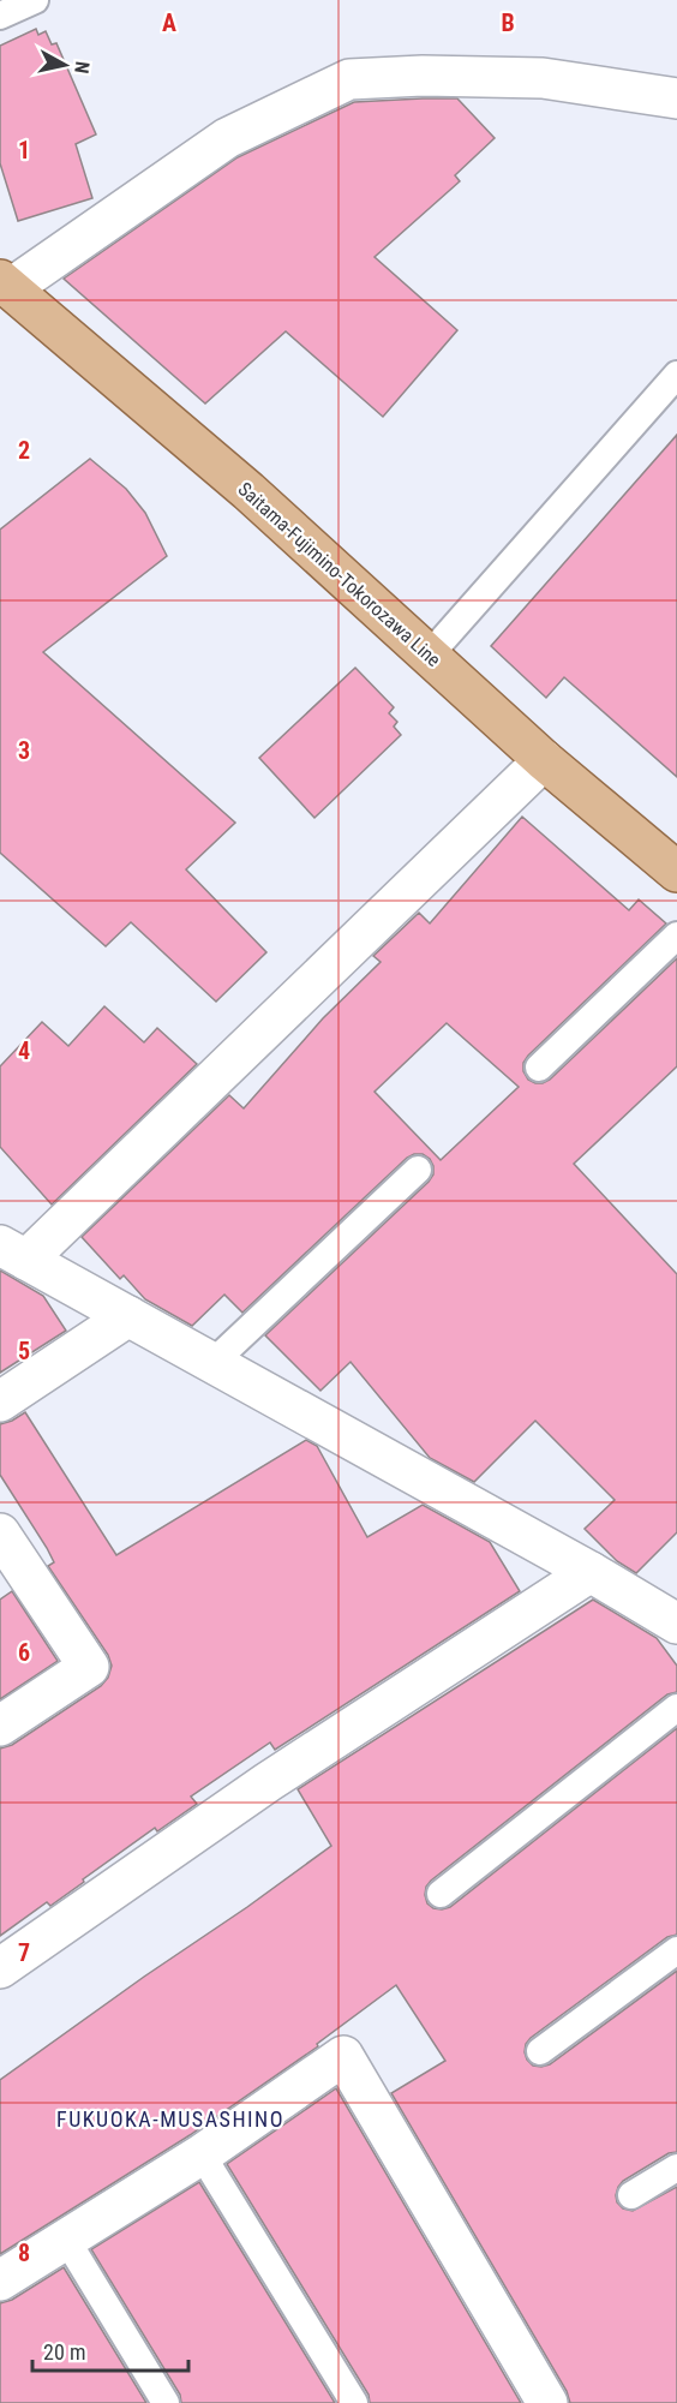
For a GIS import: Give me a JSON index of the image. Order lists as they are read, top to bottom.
{
  "streets": {
    "main road": ["Saitama-Fujimino-Tokorozawa Line"]
  },
  "districts": ["FUKUOKA-MUSASHINO"],
  "scale_bar": "20 m",
  "north": "right",
  "grid": {
    "columns": ["A", "B"],
    "rows": [
      "1",
      "2",
      "3",
      "4",
      "5",
      "6",
      "7",
      "8"
    ]
  }
}
